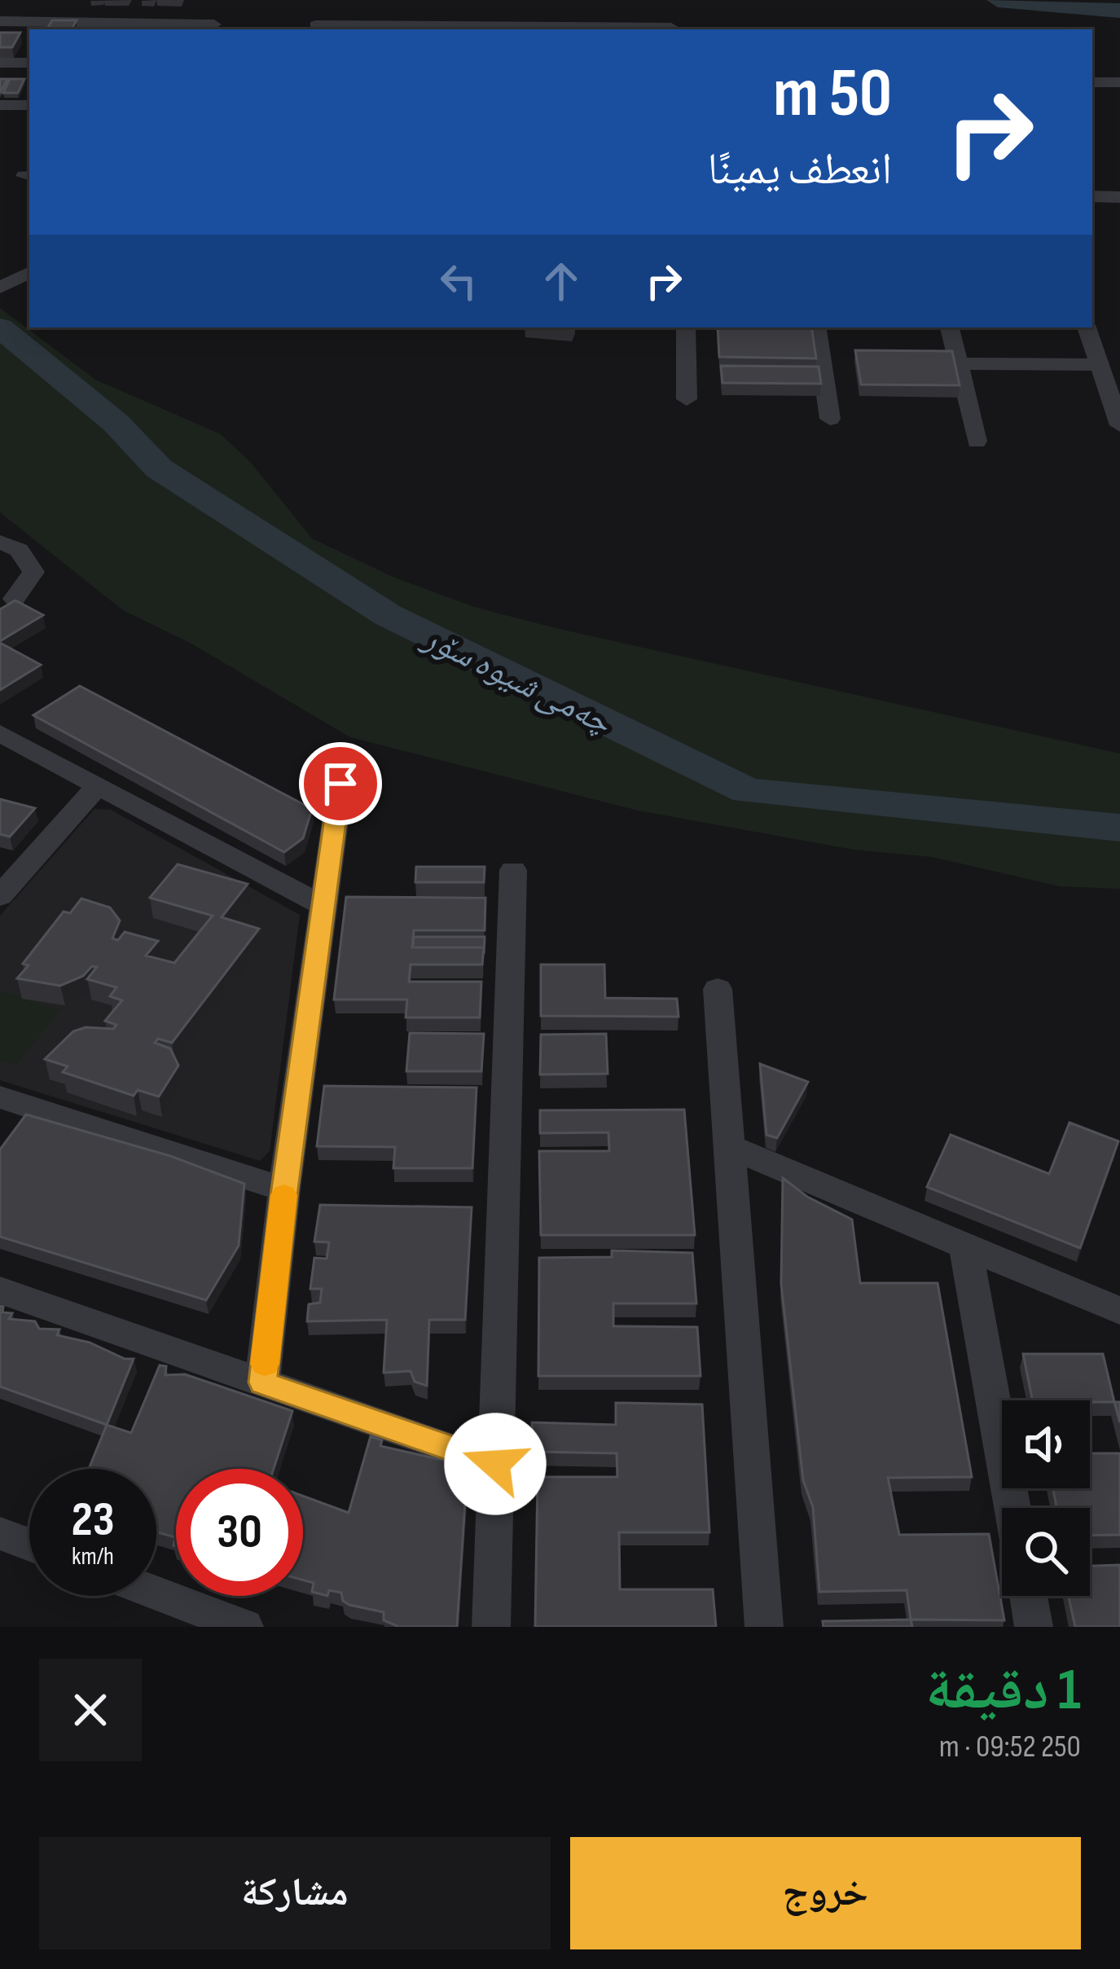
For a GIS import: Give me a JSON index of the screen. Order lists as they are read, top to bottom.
{
  "water": ["چەمی شیوە سۆر"],
  "page": {
    "turn": ["50 m", "انعطف يمينًا"],
    "speed": "23 km/h",
    "limit": "30",
    "heading": ["1 دقيقة", "250 m · 09:52"],
    "buttons": ["خروج", "مشاركة"]
  }
}
